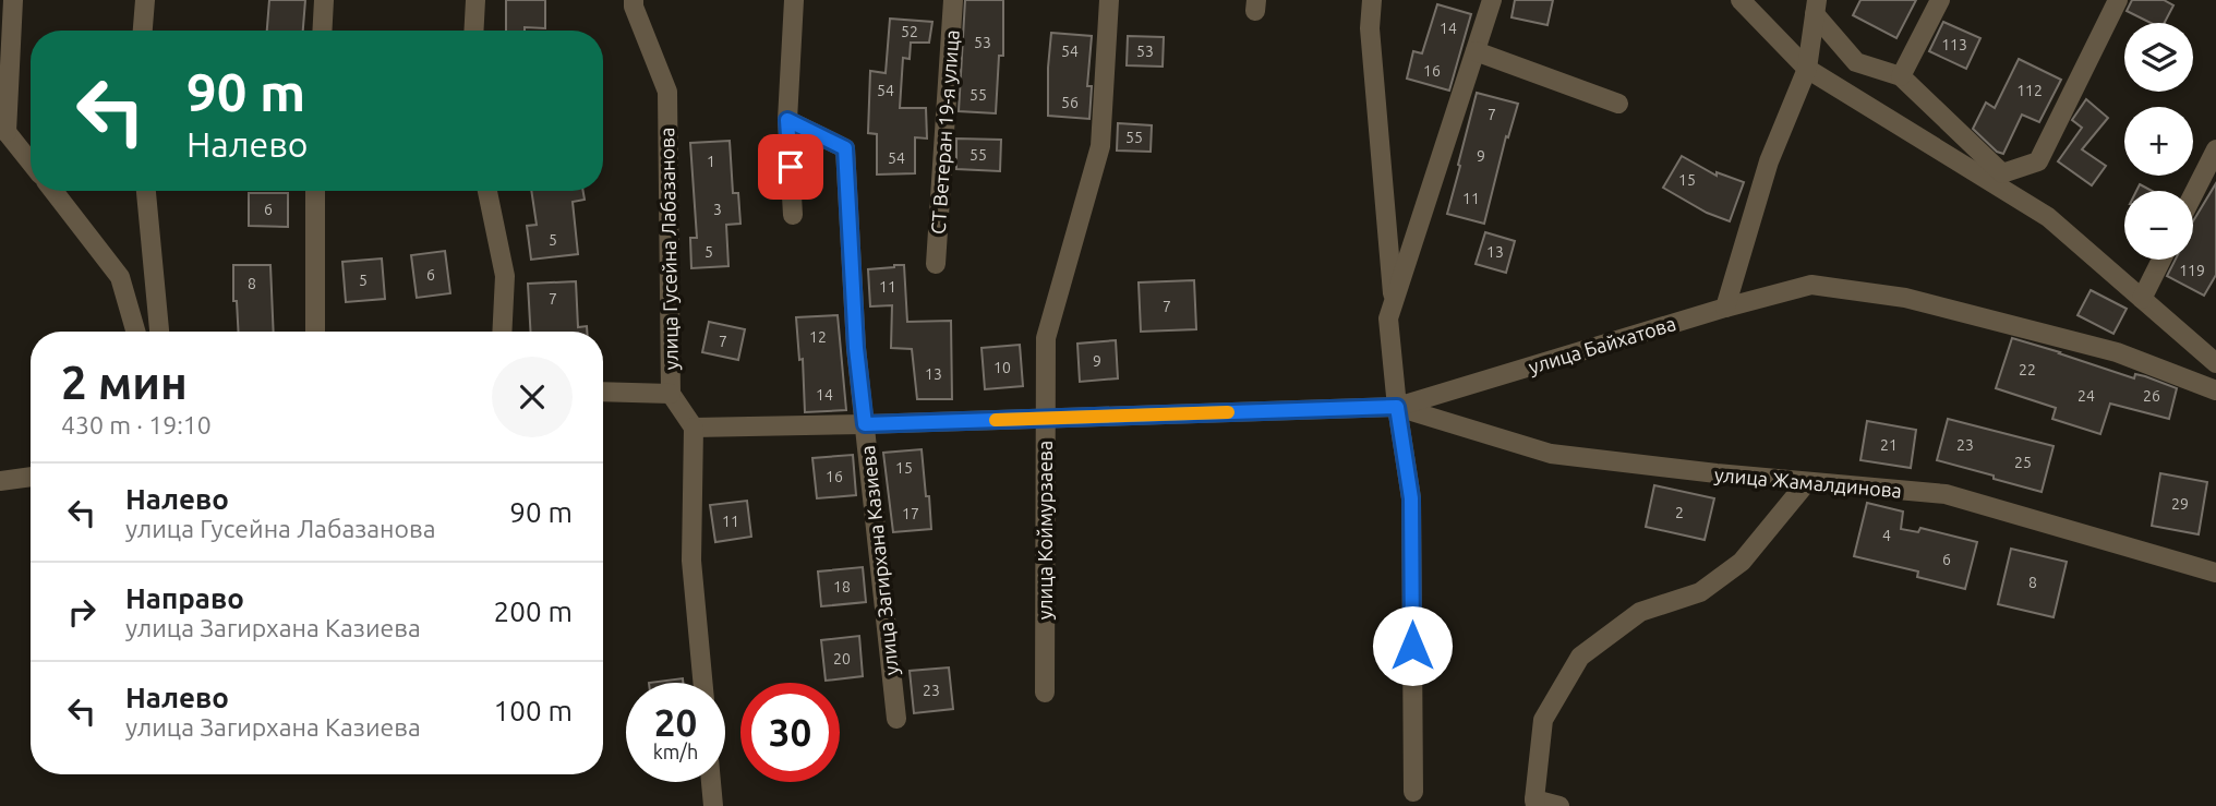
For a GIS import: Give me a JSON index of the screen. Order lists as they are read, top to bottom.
{
  "streets": {
    "street": [
      "СТ Ветеран 19-я улица",
      "улица Гусейна Лабазанова",
      "улица Байхатова",
      "улица Жамалдинова",
      "улица Коймурзаева",
      "улица Загирхана Казиева"
    ]
  },
  "crossings": [
    ["улица Байхатова", "улица Жамалдинова"]
  ],
  "house_numbers": [
    "14",
    "52",
    "53",
    "113",
    "54",
    "53",
    "16",
    "54",
    "112",
    "55",
    "56",
    "7",
    "55",
    "55",
    "9",
    "54",
    "1",
    "15",
    "11",
    "6",
    "3",
    "5",
    "5",
    "13",
    "119",
    "6",
    "5",
    "8",
    "11",
    "7",
    "7",
    "12",
    "7",
    "9",
    "10",
    "22",
    "13",
    "14",
    "24",
    "26",
    "21",
    "23",
    "25",
    "15",
    "16",
    "29",
    "2",
    "17",
    "11",
    "4",
    "6",
    "8",
    "18",
    "20",
    "23"
  ],
  "page": {
    "map_buttons": ["+", "−"],
    "turn": ["90 m", "Налево"],
    "heading": ["2 мин", "430 m · 19:10"],
    "list": [
      {
        "name": "Налево",
        "note": "улица Гусейна Лабазанова",
        "value": "90 m"
      },
      {
        "name": "Направо",
        "note": "улица Загирхана Казиева",
        "value": "200 m"
      },
      {
        "name": "Налево",
        "note": "улица Загирхана Казиева",
        "value": "100 m"
      }
    ],
    "speed": "20 km/h",
    "limit": "30"
  }
}
